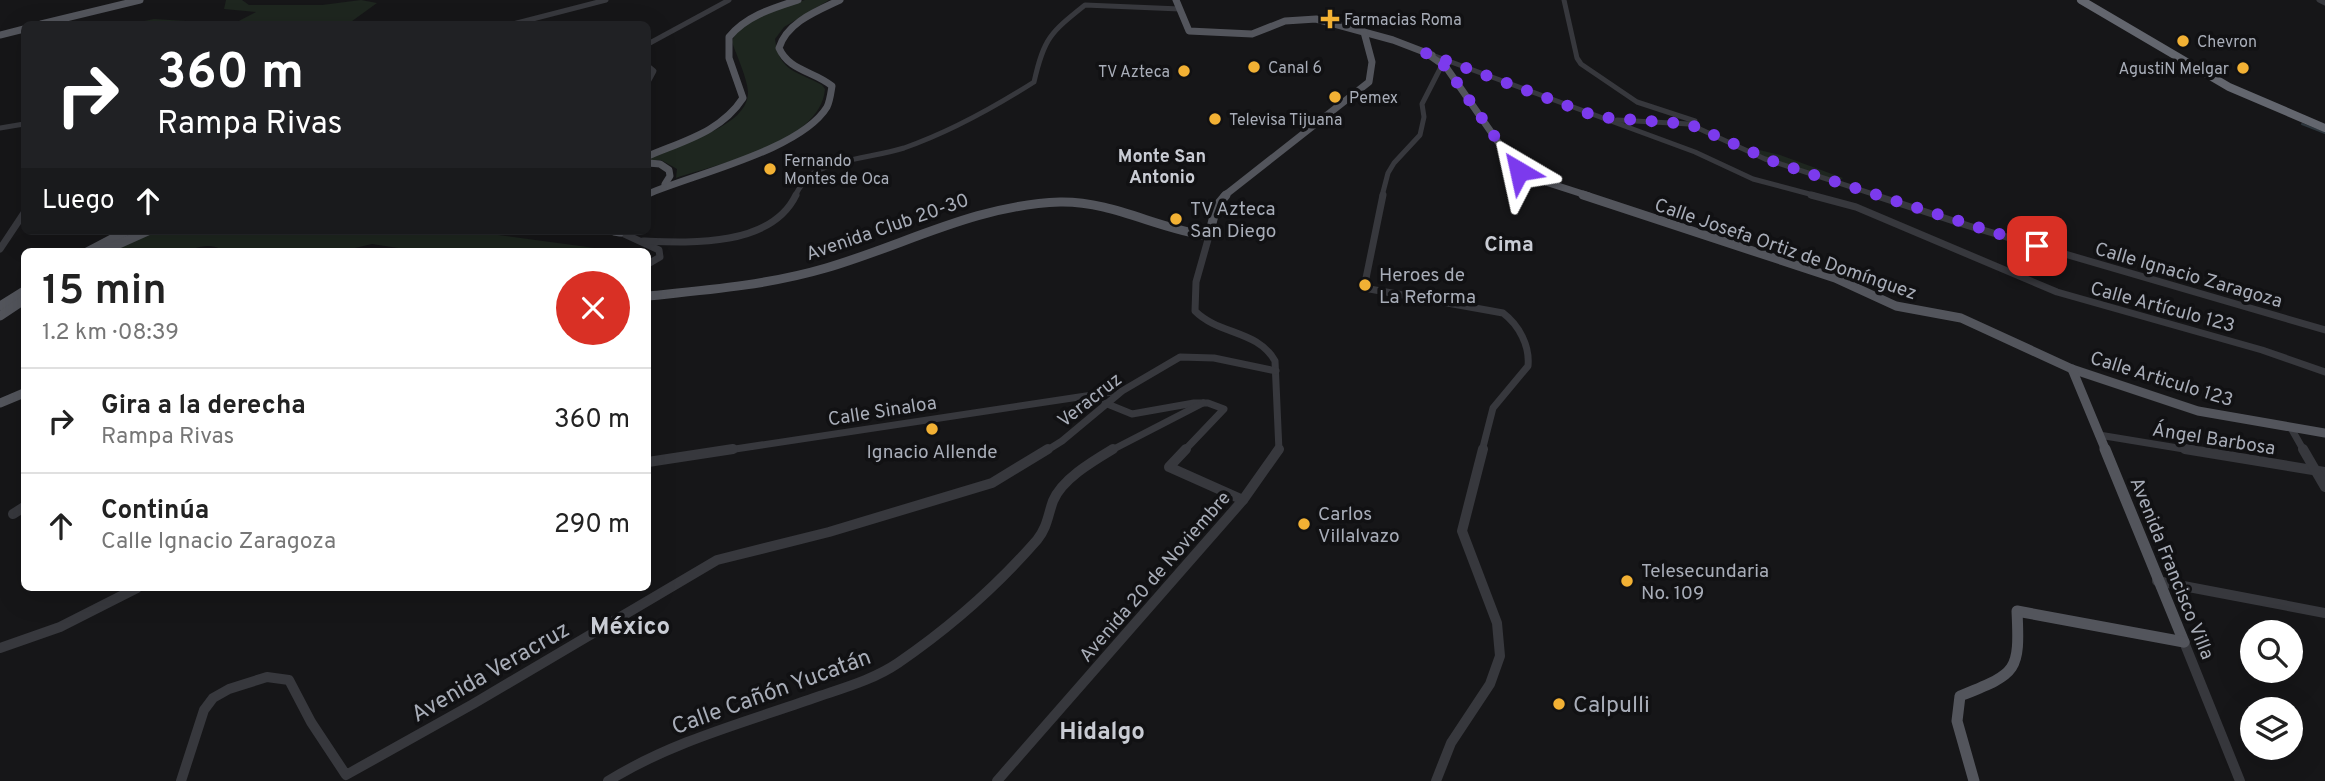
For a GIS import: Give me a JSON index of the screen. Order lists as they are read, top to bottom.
{
  "streets": {
    "main road": [
      "Avenida Club 20-30",
      "Calle Josefa Ortiz de Domínguez",
      "Calle Articulo 123",
      "Avenida Francisco Villa"
    ],
    "street": [
      "Calle Ignacio Zaragoza",
      "Calle Artículo 123",
      "Veracruz",
      "Calle Sinaloa",
      "Ángel Barbosa",
      "Avenida 20 de Noviembre",
      "Avenida Veracruz",
      "Calle Cañón Yucatán"
    ]
  },
  "crossings": [
    ["Calle Josefa Ortiz de Domínguez", "Calle Articulo 123"],
    ["Calle Josefa Ortiz de Domínguez", "Avenida Francisco Villa"],
    ["Calle Ignacio Zaragoza", "Calle Artículo 123"],
    ["Calle Articulo 123", "Avenida Francisco Villa"],
    ["Veracruz", "Calle Sinaloa"],
    ["Veracruz", "Avenida 20 de Noviembre"],
    ["Veracruz", "Avenida Veracruz"],
    ["Ángel Barbosa", "Avenida Francisco Villa"]
  ],
  "districts": [
    "Monte San Antonio",
    "Cima",
    "México",
    "Hidalgo"
  ],
  "places": {
    "health": ["Farmacias Roma"],
    "other": [
      "Chevron",
      "Canal 6",
      "AgustiN Melgar",
      "TV Azteca",
      "Pemex",
      "Televisa Tijuana",
      "Fernando Montes de Oca",
      "TV Azteca San Diego",
      "Heroes de La Reforma",
      "Ignacio Allende",
      "Carlos Villalvazo",
      "Telesecundaria No. 109",
      "Calpulli"
    ]
  },
  "page": {
    "turn": ["360 m", "Rampa Rivas"],
    "then": "Luego",
    "heading": ["15 min", "1.2 km · 08:39"],
    "list": [
      {
        "name": "Gira a la derecha",
        "note": "Rampa Rivas",
        "value": "360 m"
      },
      {
        "name": "Continúa",
        "note": "Calle Ignacio Zaragoza",
        "value": "290 m"
      }
    ]
  }
}
